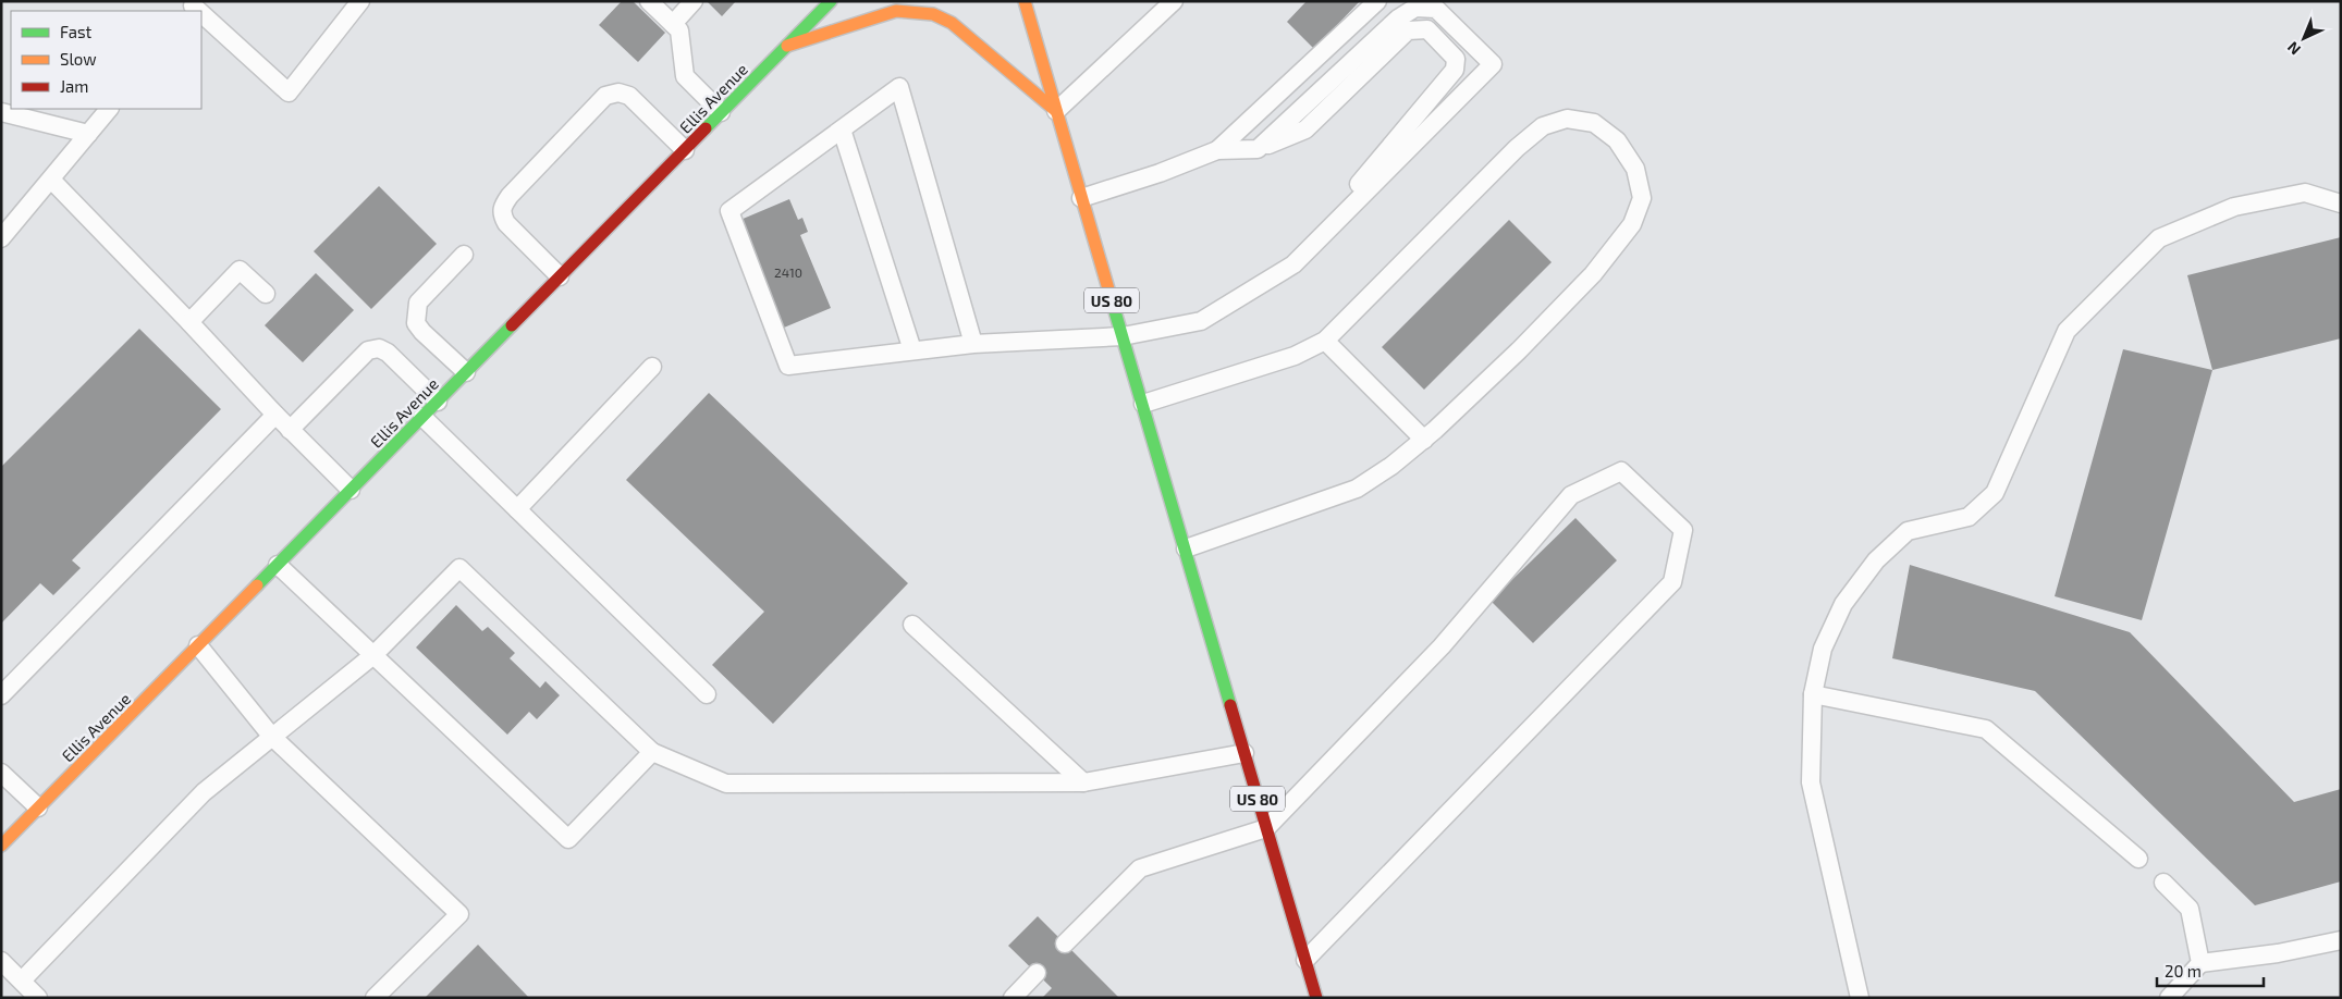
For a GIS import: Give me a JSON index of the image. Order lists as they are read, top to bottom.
{
  "streets": {
    "main road": ["Ellis Avenue", "US 80"]
  },
  "house_numbers": ["2410"],
  "legend": ["Fast", "Slow", "Jam"],
  "scale_bar": "20 m",
  "north": "bottom left"
}
